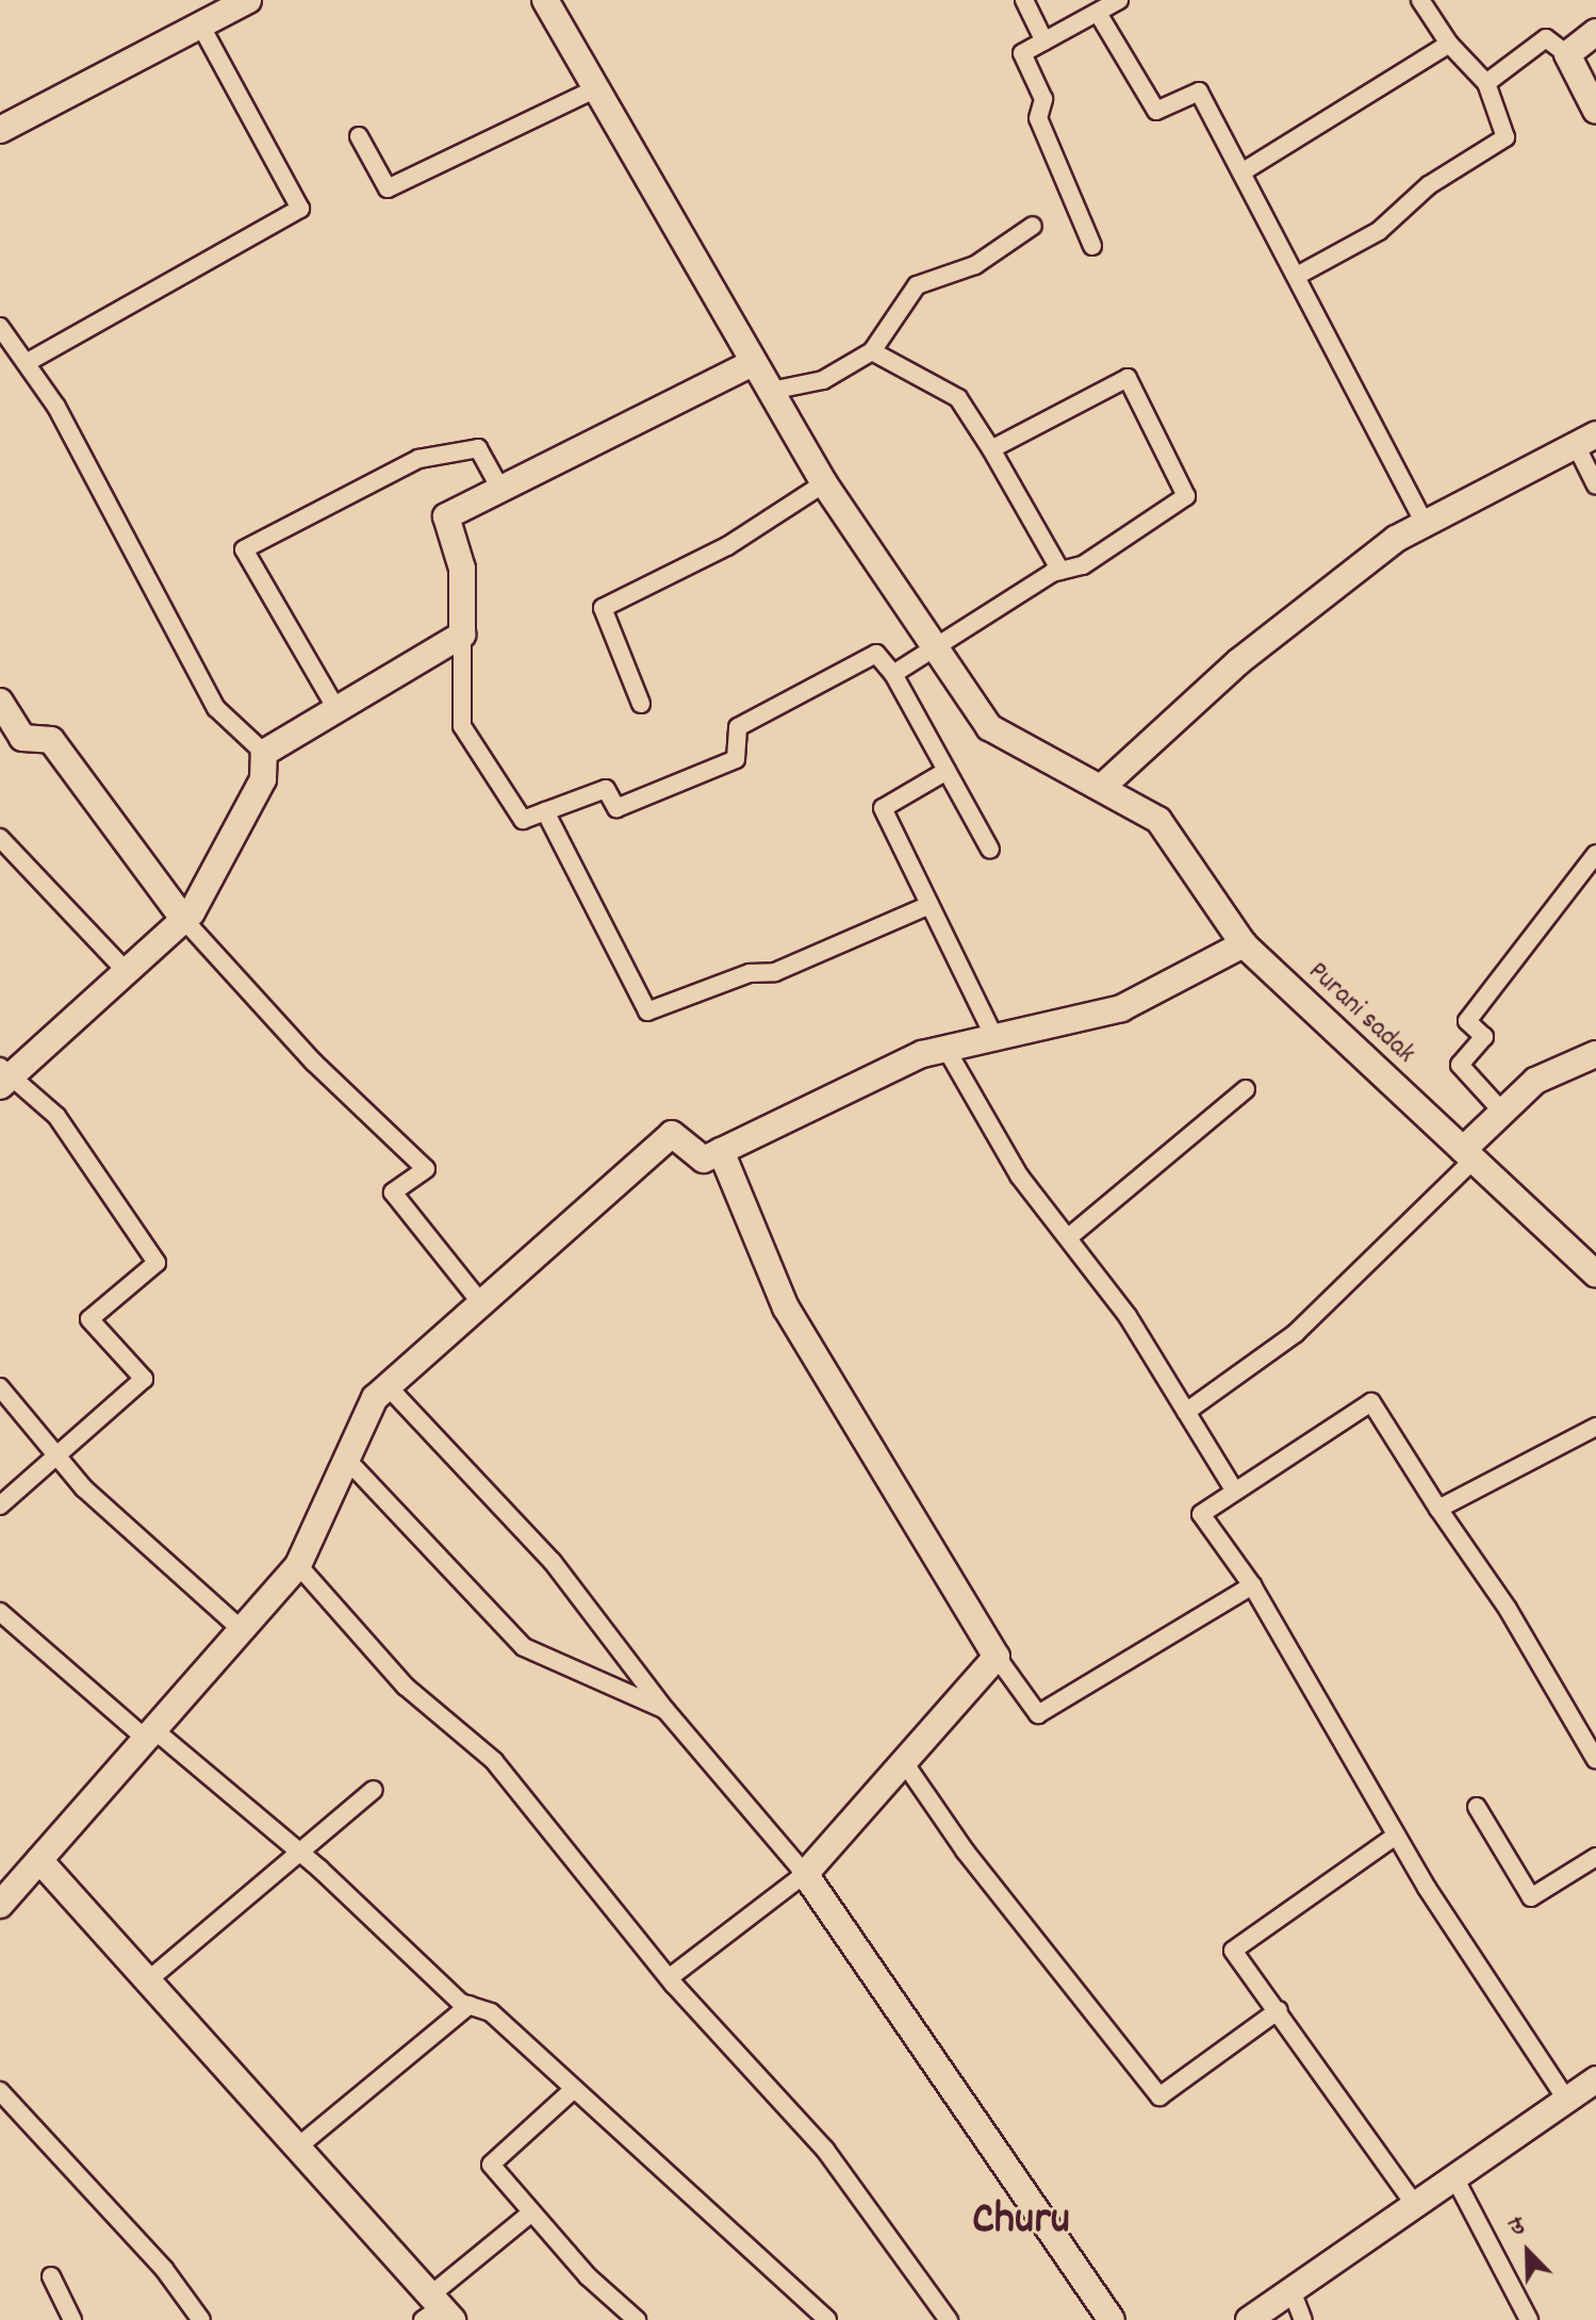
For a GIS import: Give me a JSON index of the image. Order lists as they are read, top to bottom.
{
  "streets": {
    "street": ["Purani sadak"]
  },
  "districts": ["Churu"],
  "north": "top left"
}
